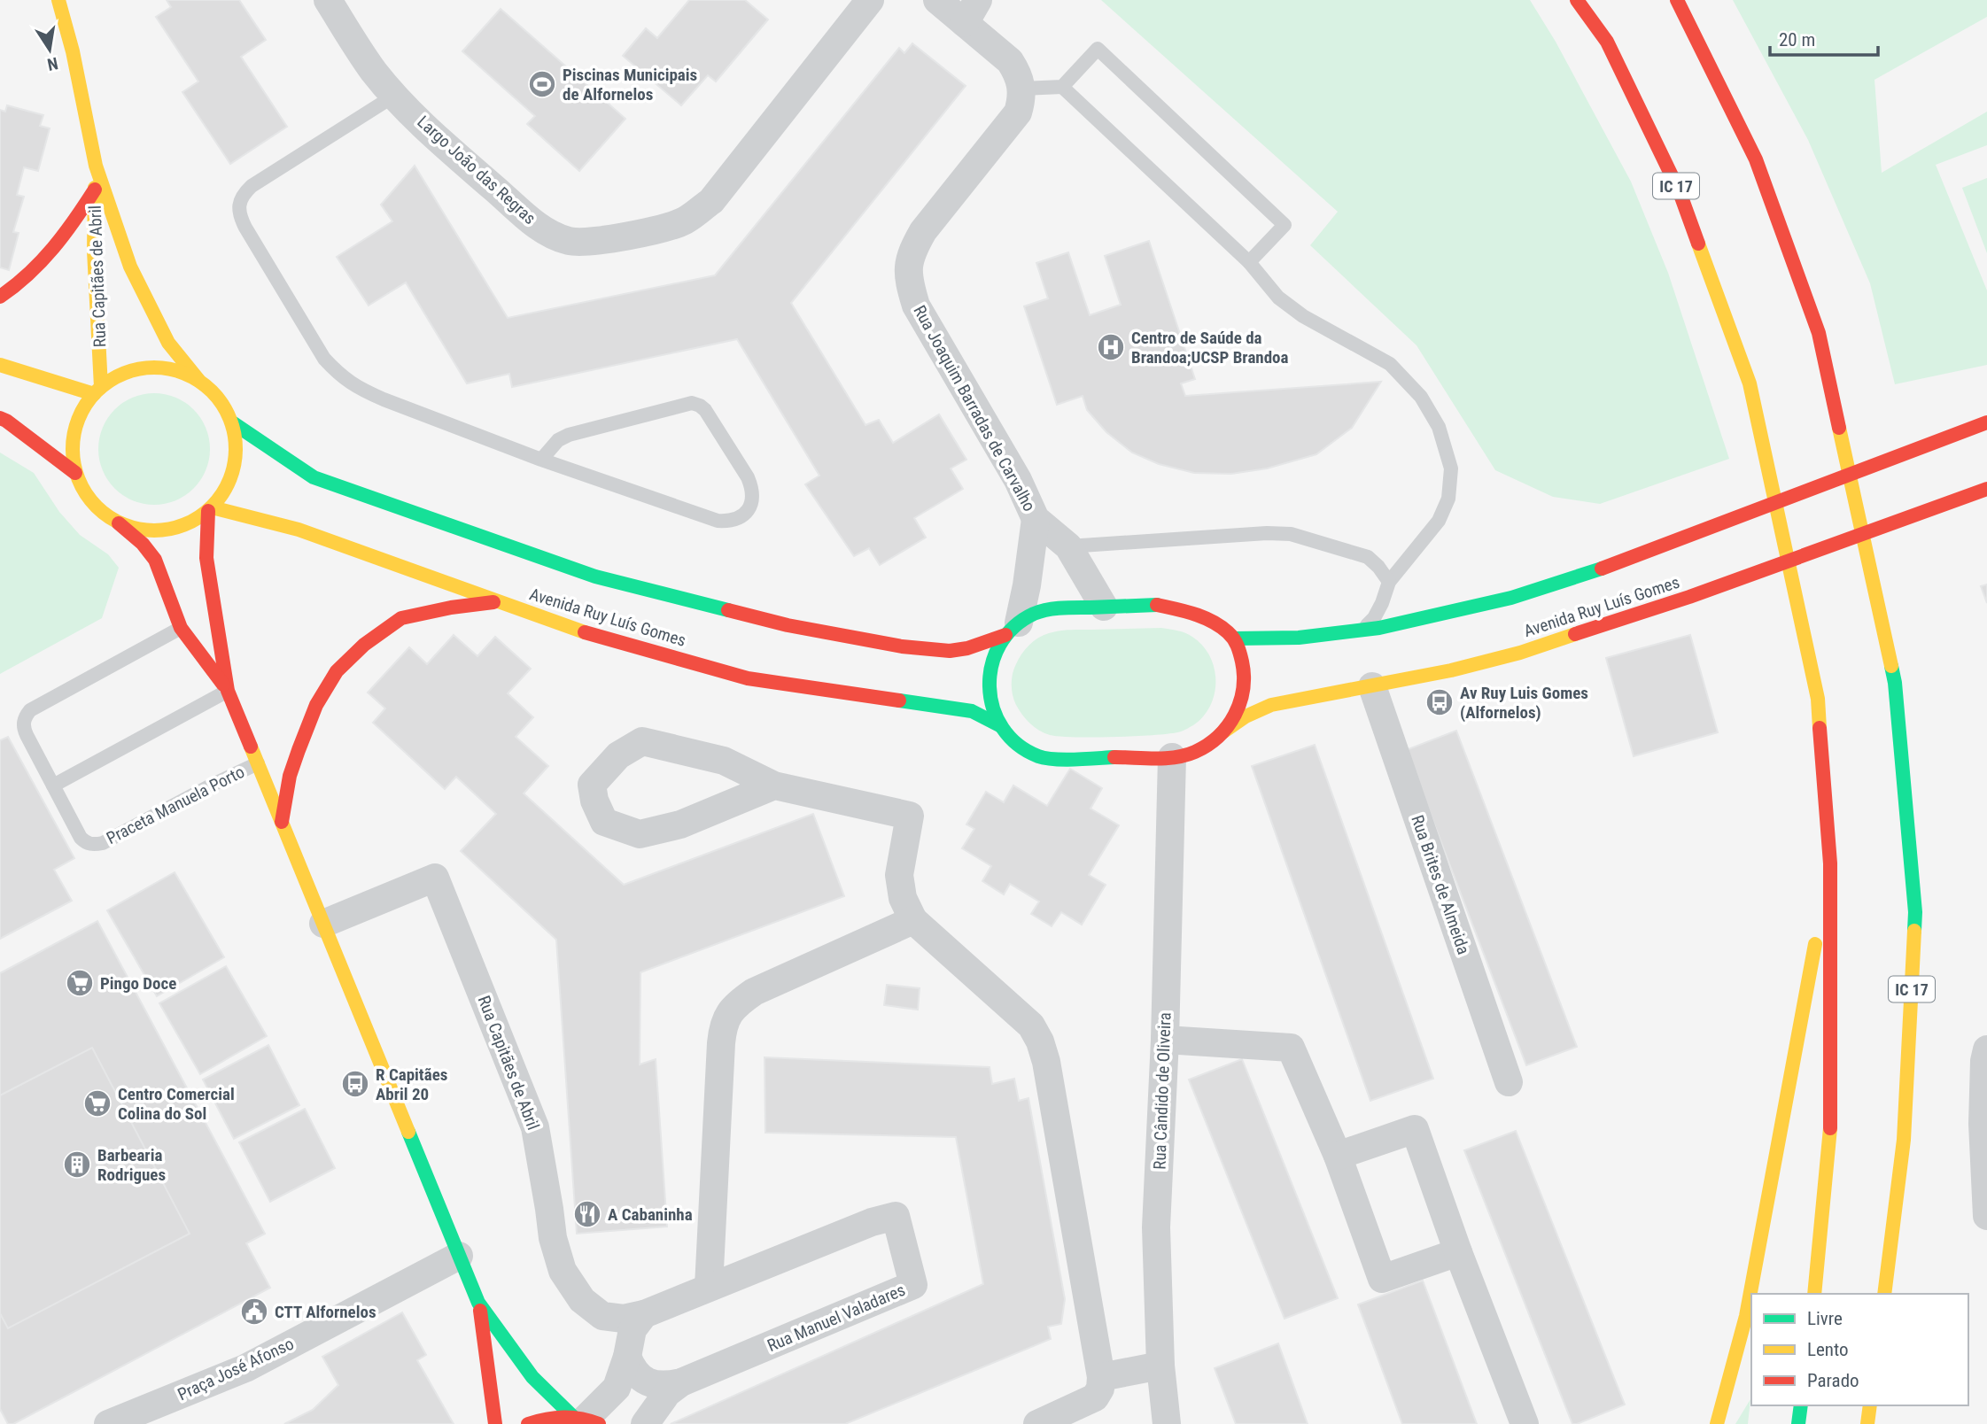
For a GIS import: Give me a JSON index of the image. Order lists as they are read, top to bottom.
{
  "streets": {
    "main road": ["IC 17", "Rua Capitães de Abril", "Avenida Ruy Luís Gomes"],
    "street": [
      "Largo João das Regras",
      "Rua Joaquim Barradas de Carvalho",
      "Rua Brites de Almeida",
      "Rua Cândido de Oliveira",
      "Rua Manuel Valadares",
      "Praça José Afonso"
    ],
    "lane": ["Praceta Manuela Porto"]
  },
  "crossings": [
    ["Rua Capitães de Abril", "Avenida Ruy Luís Gomes"],
    ["Rua Capitães de Abril", "Rua Manuel Valadares"],
    ["Rua Joaquim Barradas de Carvalho", "Avenida Ruy Luís Gomes"],
    ["Rua Joaquim Barradas de Carvalho", "Rua Cândido de Oliveira"],
    ["Avenida Ruy Luís Gomes", "Rua Brites de Almeida"],
    ["Avenida Ruy Luís Gomes", "Rua Cândido de Oliveira"]
  ],
  "places": {
    "sports": ["Piscinas Municipais de Alfornelos"],
    "hospital": ["Centro de Saúde da Brandoa;UCSP Brandoa"],
    "bus stop": ["Av Ruy Luis Gomes (Alfornelos)", "R Capitães Abril 20"],
    "supermarket": ["Pingo Doce", "Centro Comercial Colina do Sol"],
    "building": ["Barbearia Rodrigues"],
    "restaurant": ["A Cabaninha"],
    "public building": ["CTT Alfornelos"]
  },
  "legend": ["Livre", "Lento", "Parado"],
  "scale_bar": "20 m",
  "north": "bottom"
}
